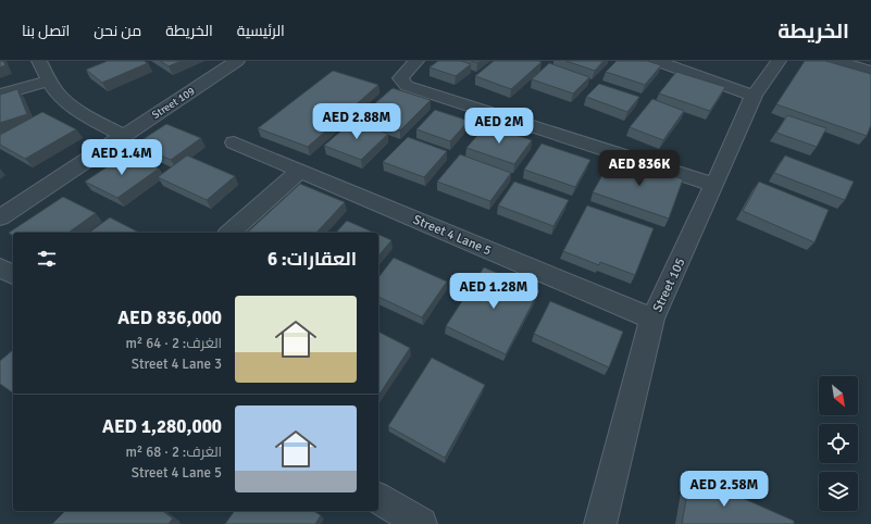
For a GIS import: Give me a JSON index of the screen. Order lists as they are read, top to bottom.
{
  "streets": {
    "street": ["Street 109", "Street 4 Lane 5", "Street 105"]
  },
  "crossings": [
    ["Street 4 Lane 5", "Street 105"]
  ],
  "north": "bottom right",
  "page": {
    "header": "الخريطة",
    "nav": [
      "الرئيسية",
      "الخريطة",
      "من نحن",
      "اتصل بنا"
    ],
    "price": [
      "AED 2.88M",
      "AED 2M",
      "AED 1.4M",
      "AED 836K",
      "AED 1.28M",
      "AED 2.58M"
    ],
    "heading": "العقارات: 6",
    "list": [
      {
        "name": "AED 836,000",
        "note": "الغرف: 2 · 64 m² · Street 4 Lane 3"
      },
      {
        "name": "AED 1,280,000",
        "note": "الغرف: 2 · 68 m² · Street 4 Lane 5"
      }
    ]
  }
}
